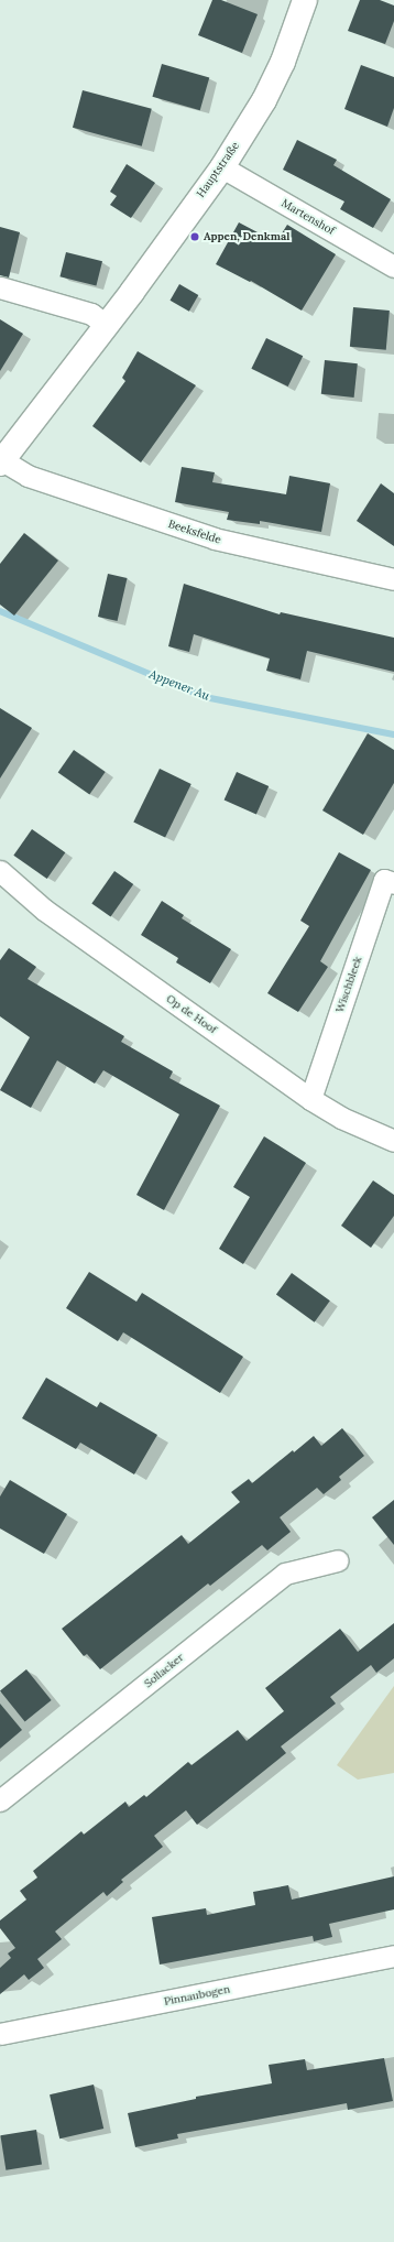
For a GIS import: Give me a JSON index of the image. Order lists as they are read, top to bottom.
{
  "streets": {
    "main road": ["Hauptstraße"],
    "street": [
      "Martenshof",
      "Beeksfelde",
      "Wischbleek",
      "Op de Hoof",
      "Sollacker",
      "Pinnaubogen"
    ]
  },
  "crossings": [
    ["Hauptstraße", "Martenshof"],
    ["Hauptstraße", "Beeksfelde"],
    ["Wischbleek", "Op de Hoof"]
  ],
  "water": ["Appener Au"],
  "places": ["Appen, Denkmal"]
}
